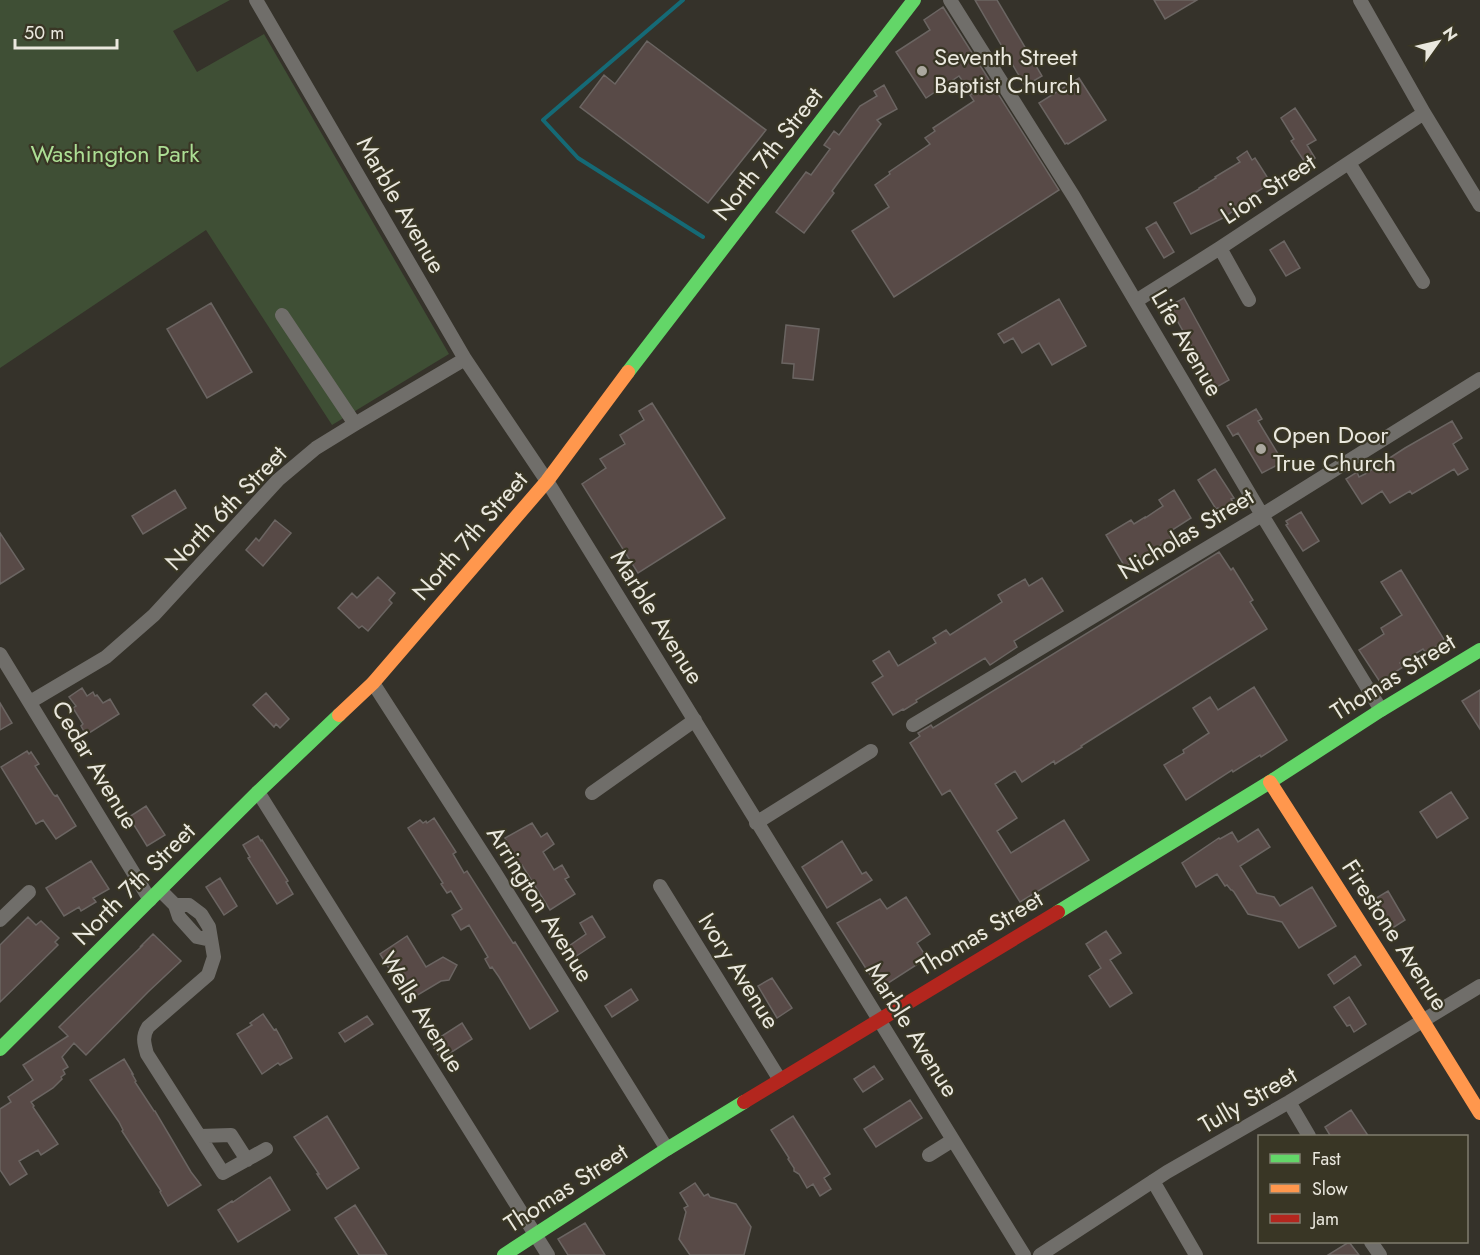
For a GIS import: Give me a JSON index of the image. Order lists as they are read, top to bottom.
{
  "streets": {
    "main road": ["North 7th Street", "Thomas Street", "Firestone Avenue"],
    "street": [
      "Lion Street",
      "Marble Avenue",
      "Life Avenue",
      "North 6th Street",
      "Nicholas Street",
      "Cedar Avenue",
      "Arrington Avenue",
      "Ivory Avenue",
      "Wells Avenue",
      "Tully Street"
    ]
  },
  "crossings": [
    ["North 7th Street", "Marble Avenue"],
    ["North 7th Street", "Cedar Avenue"],
    ["North 7th Street", "Arrington Avenue"],
    ["North 7th Street", "Wells Avenue"],
    ["Lion Street", "Life Avenue"],
    ["Marble Avenue", "North 6th Street"],
    ["Marble Avenue", "Thomas Street"],
    ["Life Avenue", "Nicholas Street"],
    ["Life Avenue", "Thomas Street"],
    ["North 6th Street", "Cedar Avenue"],
    ["Thomas Street", "Arrington Avenue"],
    ["Thomas Street", "Firestone Avenue"],
    ["Thomas Street", "Ivory Avenue"],
    ["Thomas Street", "Wells Avenue"],
    ["Firestone Avenue", "Tully Street"]
  ],
  "parks": ["Washington Park"],
  "places": ["Seventh Street Baptist Church", "Open Door True Church"],
  "legend": ["Fast", "Slow", "Jam"],
  "scale_bar": "50 m",
  "north": "top right"
}
